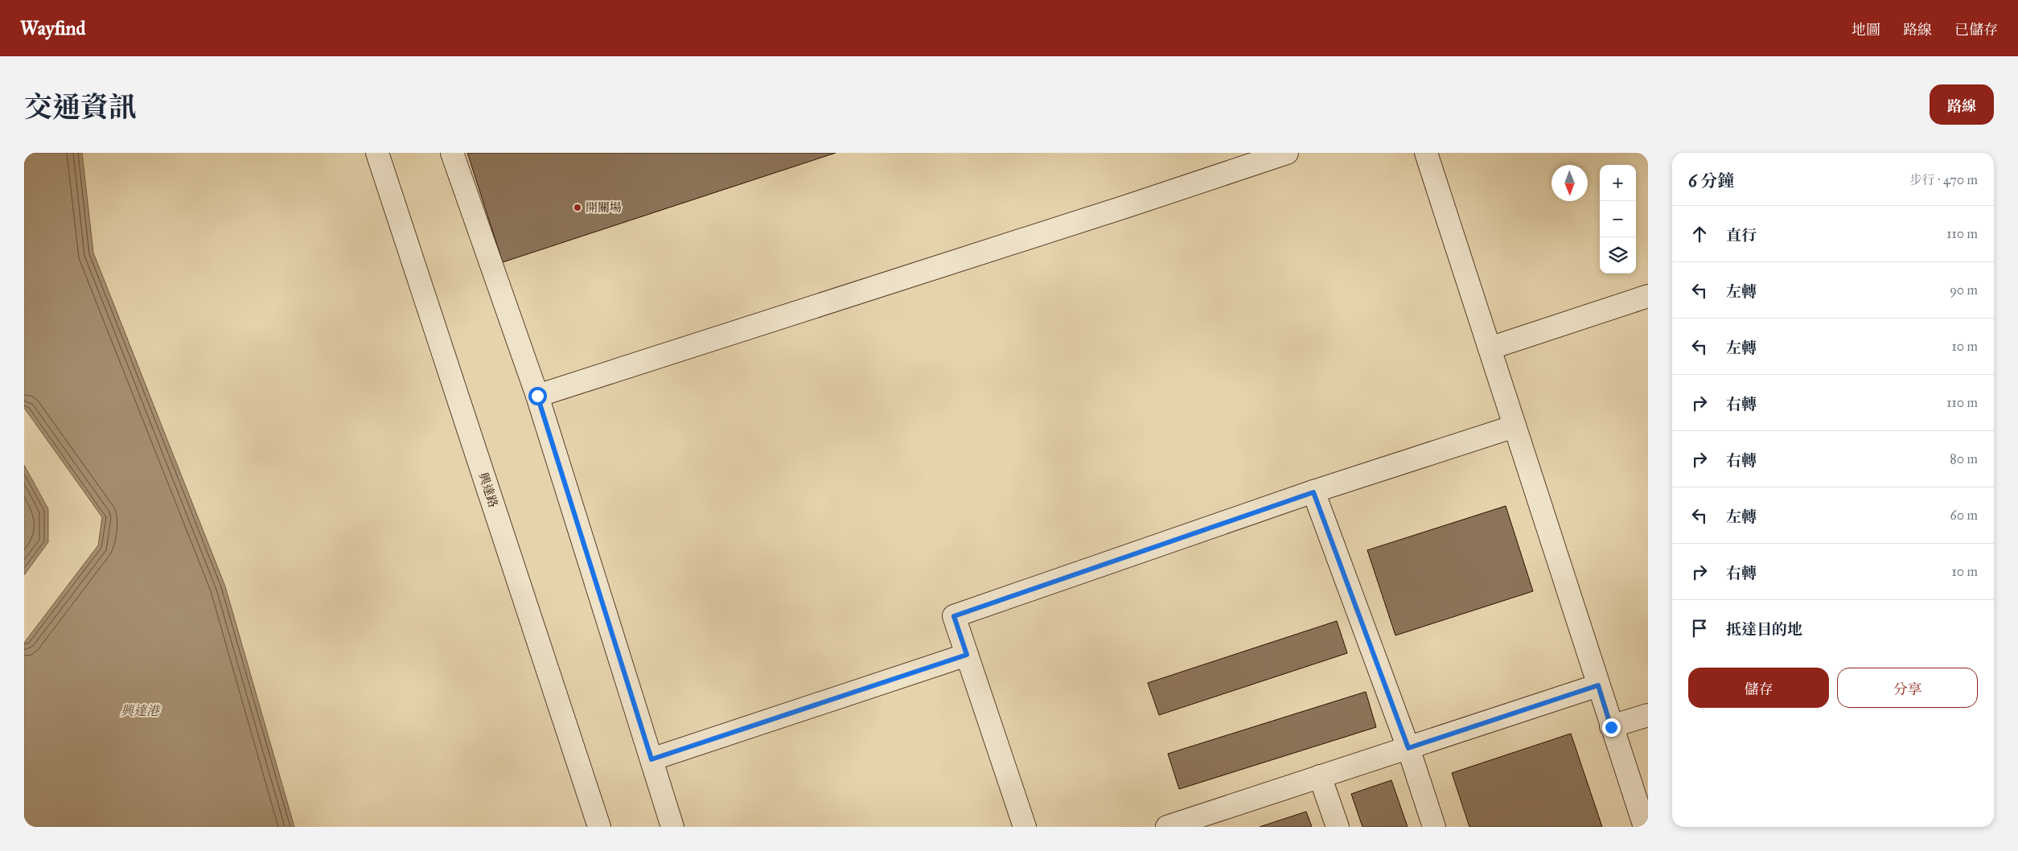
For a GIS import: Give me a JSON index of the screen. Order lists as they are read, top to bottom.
{
  "streets": {
    "street": ["興達路"]
  },
  "water": ["興達港"],
  "places": ["開關場"],
  "north": "bottom",
  "page": {
    "header": "Wayfind",
    "nav": ["地圖", "路線", "已儲存"],
    "title": "交通資訊",
    "buttons": [
      "路線",
      ["儲存", "分享"]
    ],
    "heading": ["6 分鐘", "步行 · 470 m"],
    "map_buttons": ["+", "−"],
    "list": [
      ["直行", "110 m"],
      ["左轉", "90 m"],
      ["左轉", "10 m"],
      ["右轉", "110 m"],
      ["右轉", "80 m"],
      ["左轉", "60 m"],
      ["右轉", "10 m"],
      "抵達目的地"
    ]
  }
}
